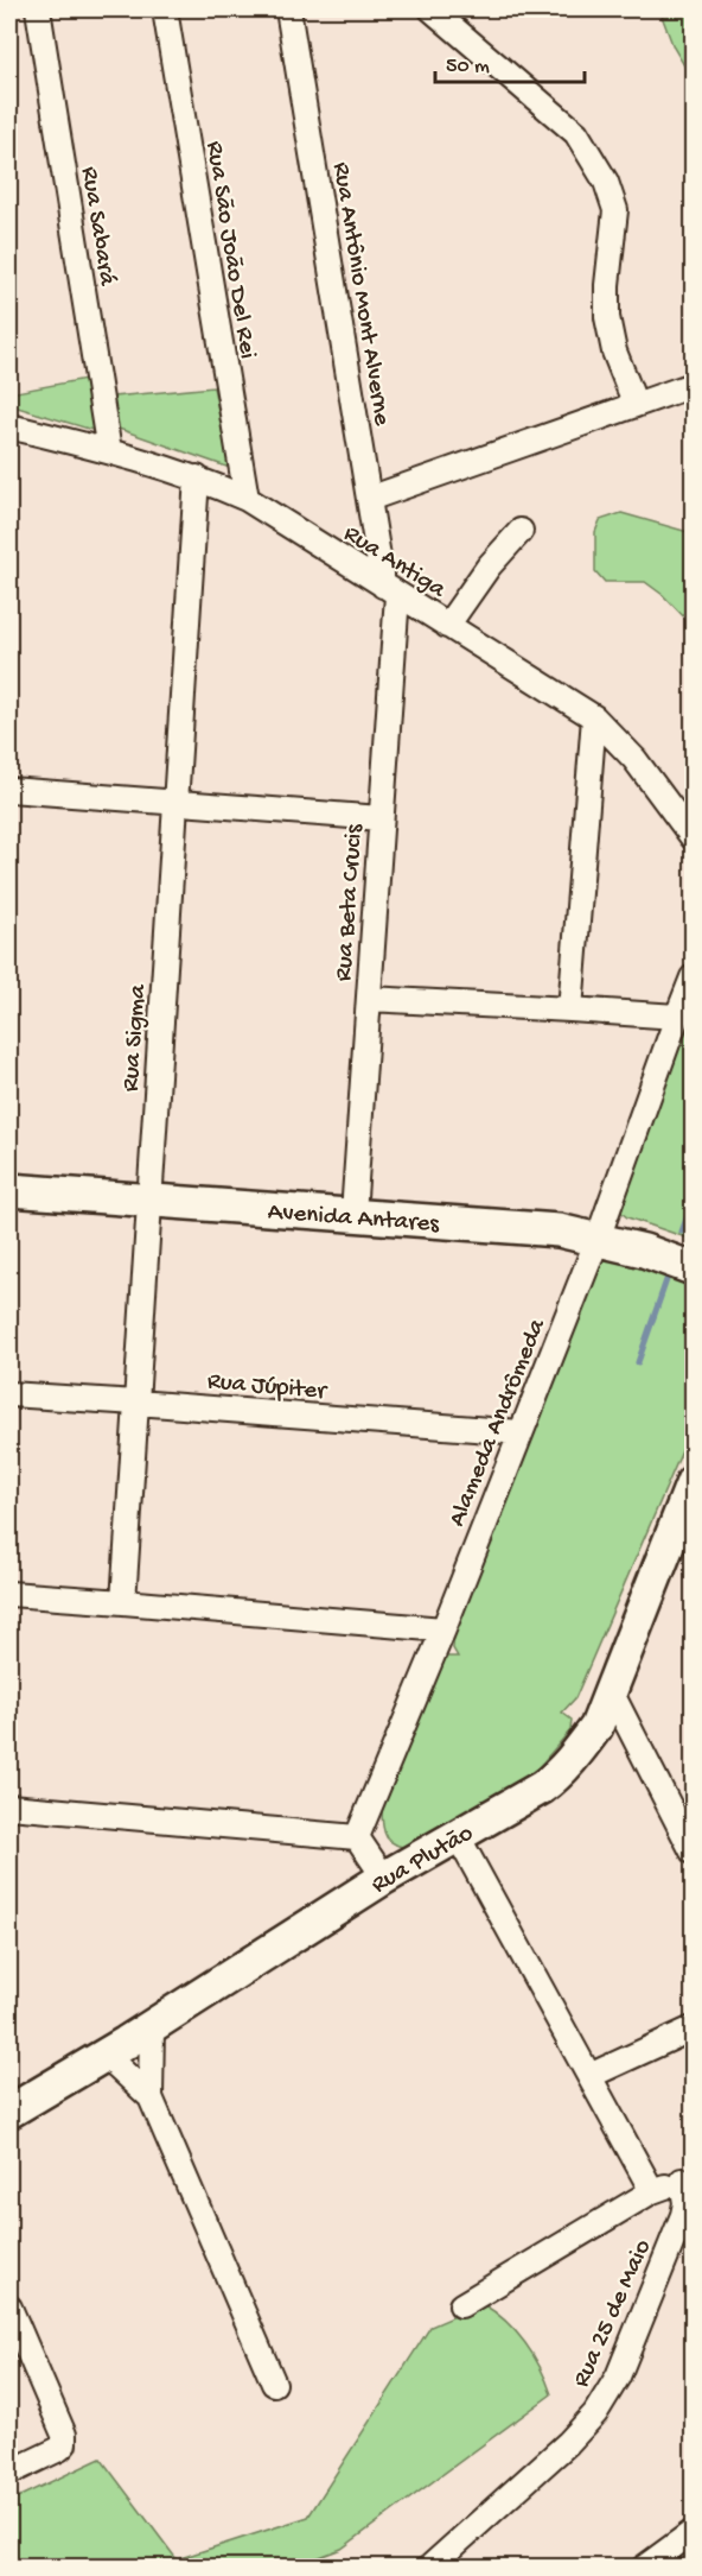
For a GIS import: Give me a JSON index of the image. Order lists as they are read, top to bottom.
{
  "streets": {
    "street": [
      "Rua Sabará",
      "Rua São João Del Rei",
      "Rua Antônio Mont Alverne",
      "Rua Antiga",
      "Rua Beta Crucis",
      "Rua Sigma",
      "Avenida Antares",
      "Rua Júpiter",
      "Alameda Andrômeda",
      "Rua Plutão",
      "Rua 25 de Maio"
    ]
  },
  "crossings": [
    ["Rua Sabará", "Rua Antiga"],
    ["Rua São João Del Rei", "Rua Antiga"],
    ["Rua Antônio Mont Alverne", "Rua Antiga"],
    ["Rua Antônio Mont Alverne", "Rua Beta Crucis"],
    ["Rua Antiga", "Rua Beta Crucis"],
    ["Rua Antiga", "Rua Sigma"],
    ["Rua Beta Crucis", "Avenida Antares"],
    ["Rua Sigma", "Avenida Antares"],
    ["Rua Sigma", "Rua Júpiter"],
    ["Avenida Antares", "Alameda Andrômeda"],
    ["Rua Júpiter", "Alameda Andrômeda"]
  ],
  "scale_bar": "50 m"
}
